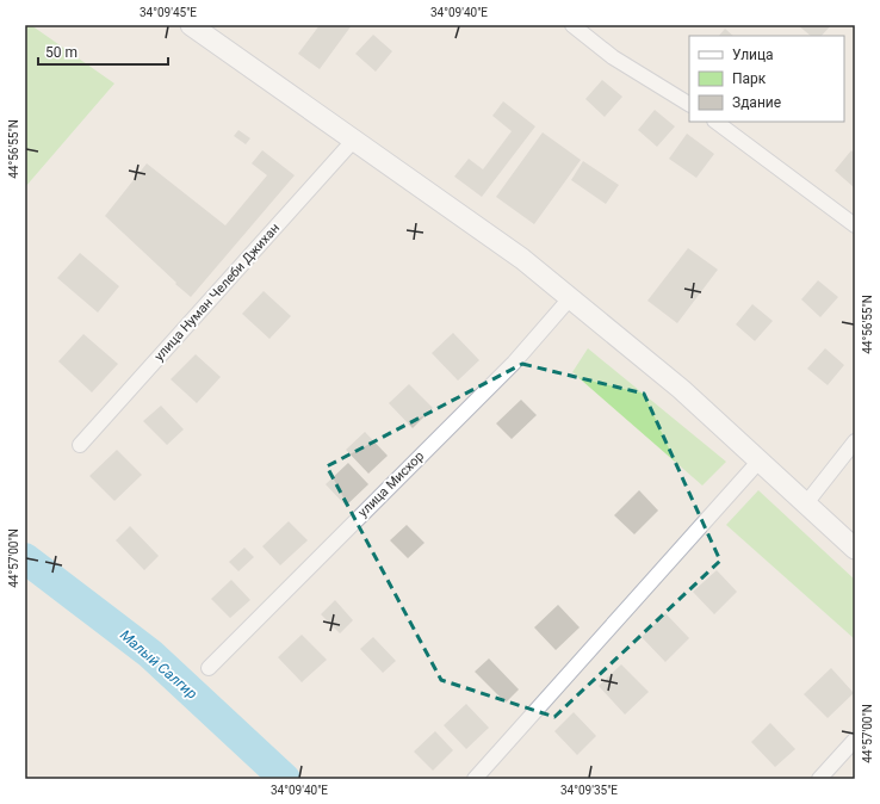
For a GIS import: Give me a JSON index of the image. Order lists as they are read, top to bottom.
{
  "streets": {
    "street": ["улица Нуман Челеби Джихан", "улица Мисхор"]
  },
  "water": ["Малый Салгир"],
  "legend": ["Улица", "Парк", "Здание"],
  "scale_bar": "50 m",
  "coordinates": [
    "34°09'45\"E",
    "34°09'40\"E",
    "44°56'55\"N",
    "44°57'00\"N",
    "34°09'35\"E"
  ]
}
